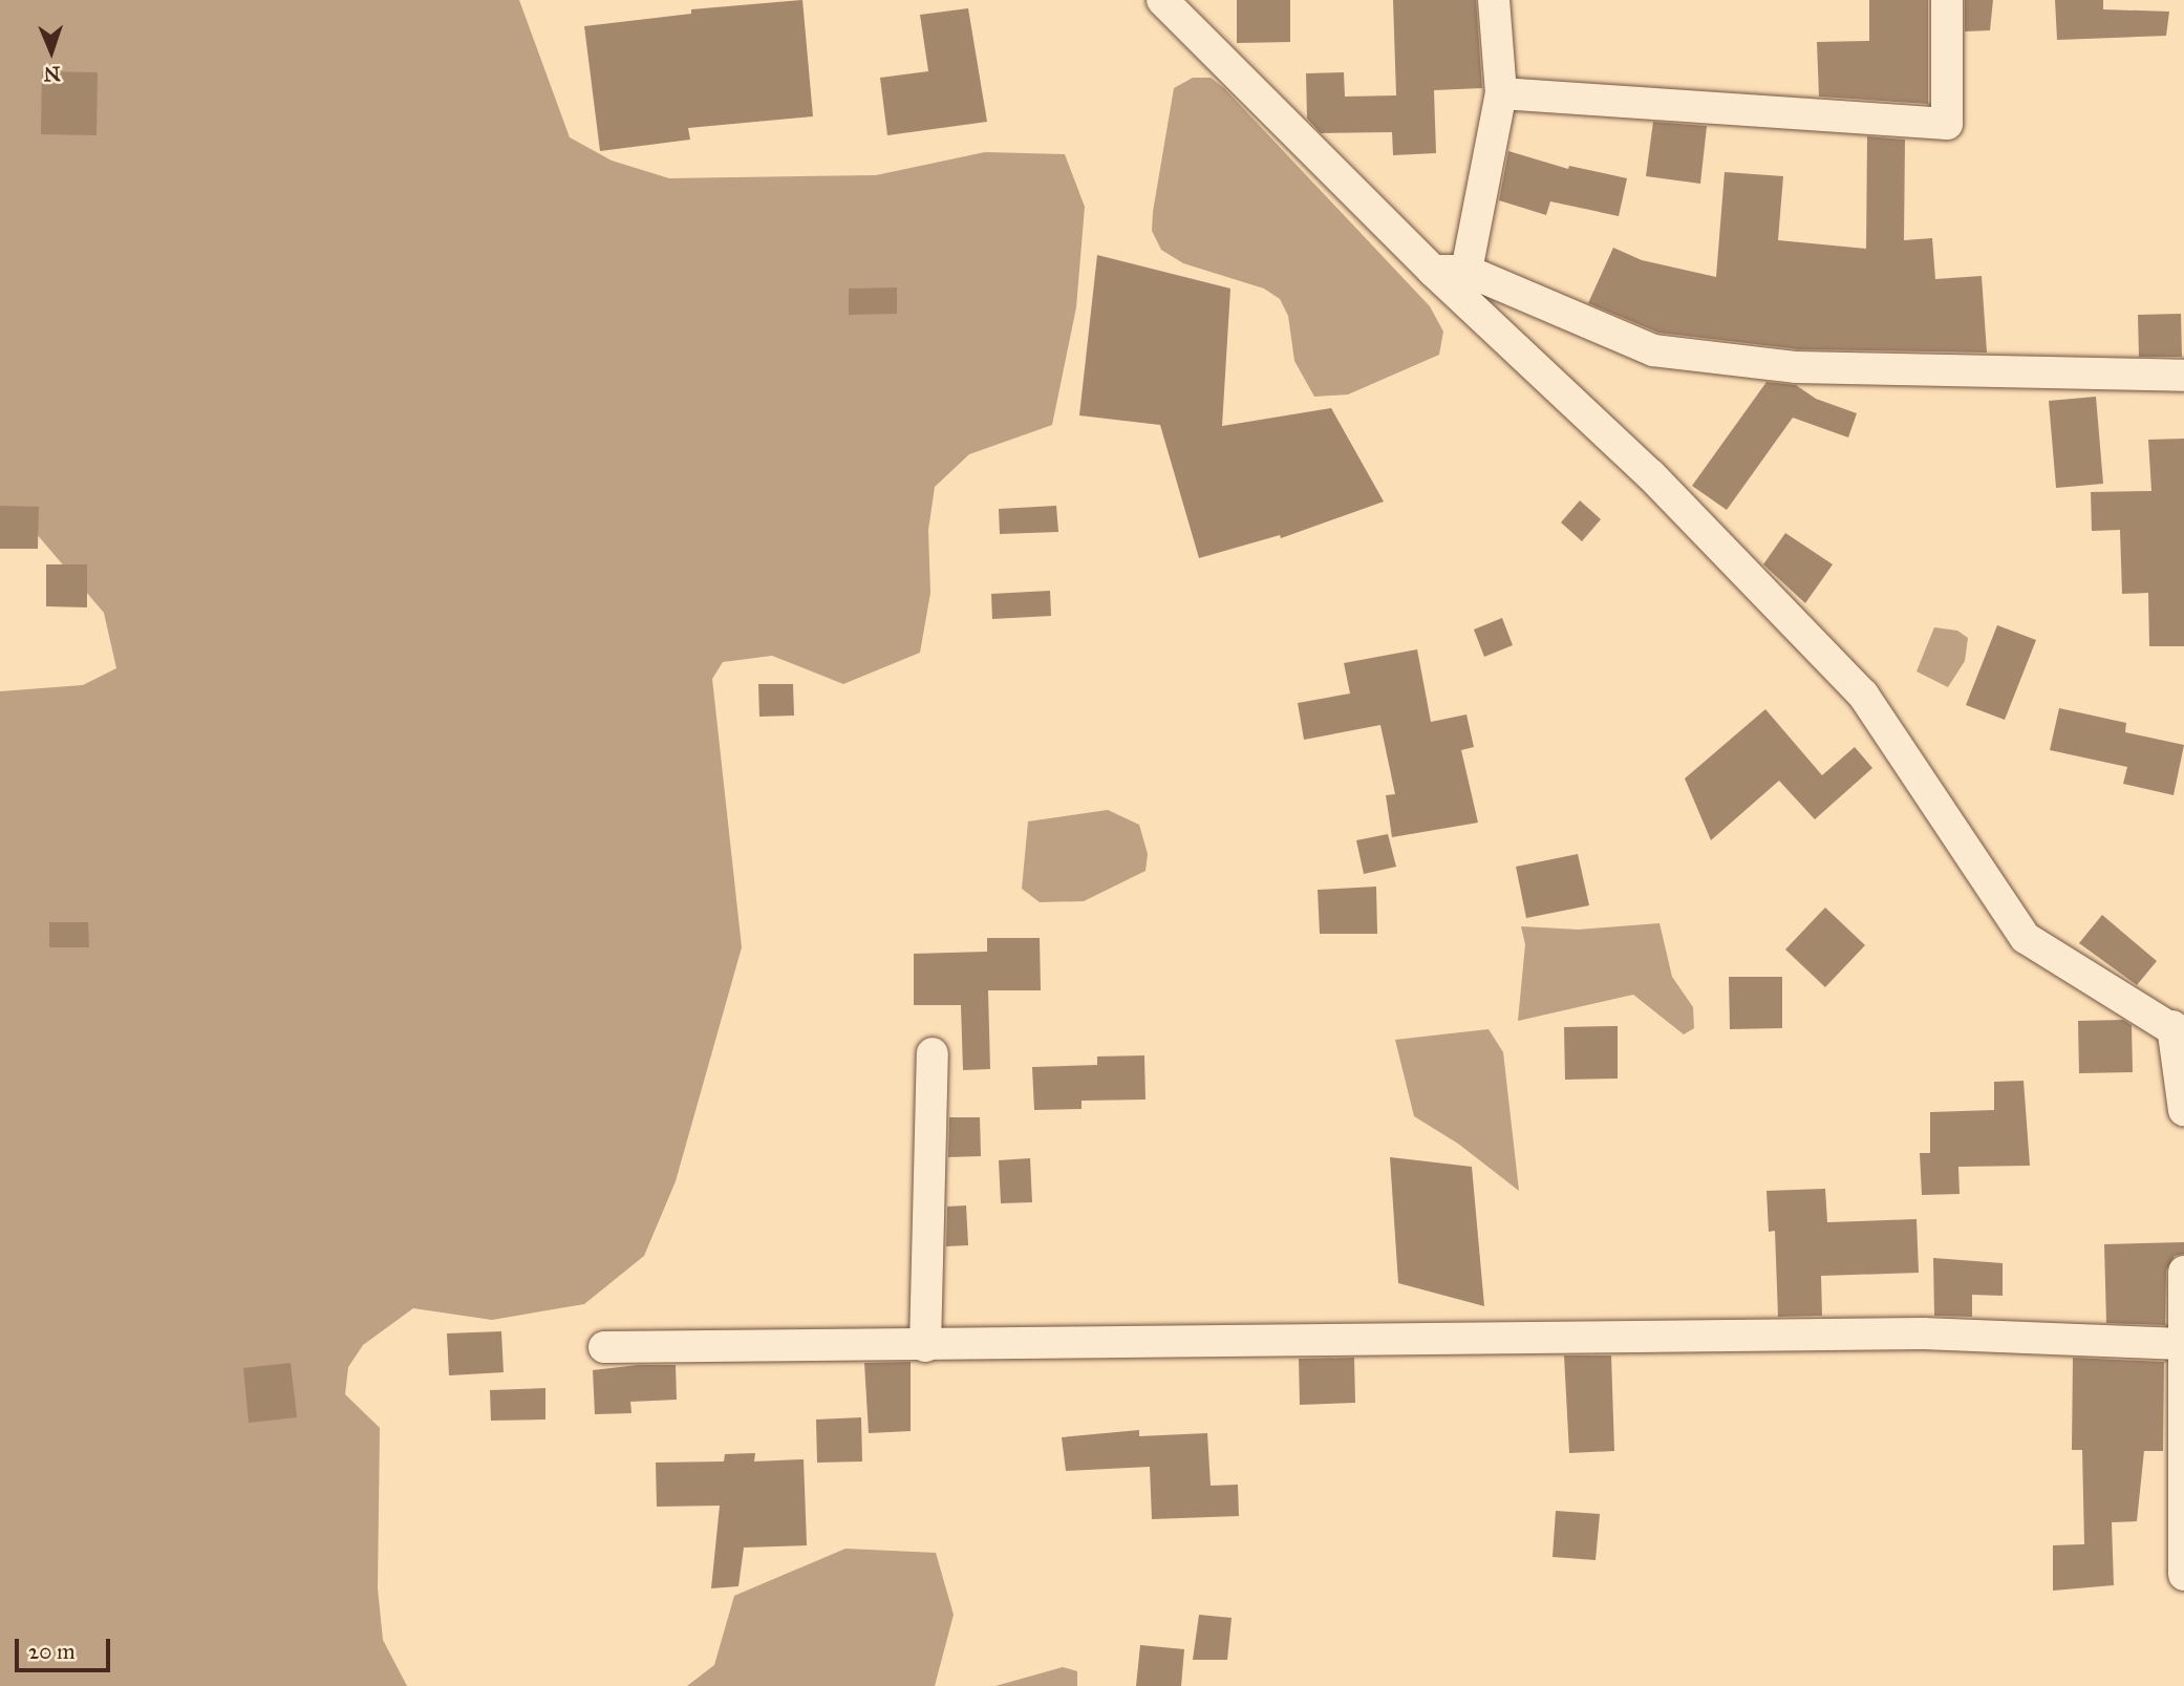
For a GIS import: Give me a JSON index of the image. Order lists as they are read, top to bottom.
{
  "scale_bar": "20 m",
  "north": "bottom"
}
